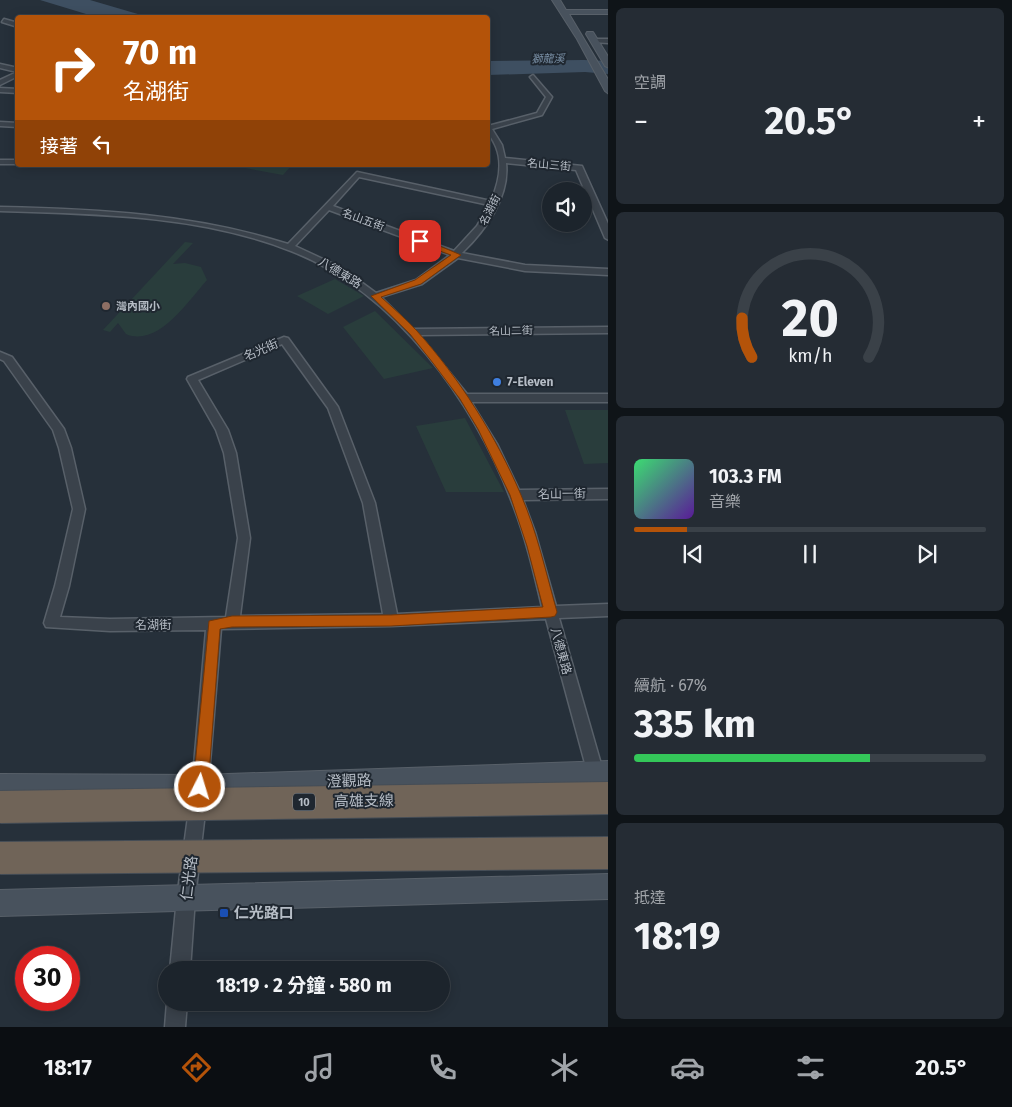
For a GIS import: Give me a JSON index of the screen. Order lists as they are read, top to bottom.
{
  "streets": {
    "highway": ["高雄支線", "10"],
    "street": [
      "名山三街",
      "名湖街",
      "名山五街",
      "八德東路",
      "名山二街",
      "名光街",
      "名山一街",
      "澄觀路",
      "仁光路"
    ]
  },
  "crossings": [
    ["名山三街", "名湖街"],
    ["名湖街", "名山五街"],
    ["名湖街", "八德東路"],
    ["名湖街", "名光街"],
    ["名湖街", "仁光路"],
    ["八德東路", "名山二街"],
    ["八德東路", "名山一街"],
    ["八德東路", "澄觀路"],
    ["澄觀路", "仁光路"]
  ],
  "water": ["獅龍溪"],
  "places": {
    "other": ["灣內國小", "7-Eleven"],
    "transit": ["仁光路口"]
  },
  "page": {
    "tile": [
      "空調",
      ["續航 · 67%", "335 km"],
      ["抵達", "18:19"]
    ],
    "turn": ["70 m", "名湖街"],
    "heat": ["−", "20.5°", "+"],
    "then": "接著",
    "song": ["103.3 FM", "音樂"],
    "limit": "30",
    "trip": "18:19 · 2 分鐘 · 580 m",
    "tabs": ["18:17", "20.5°"],
    "gauge": ["20", "km/h"]
  }
}
